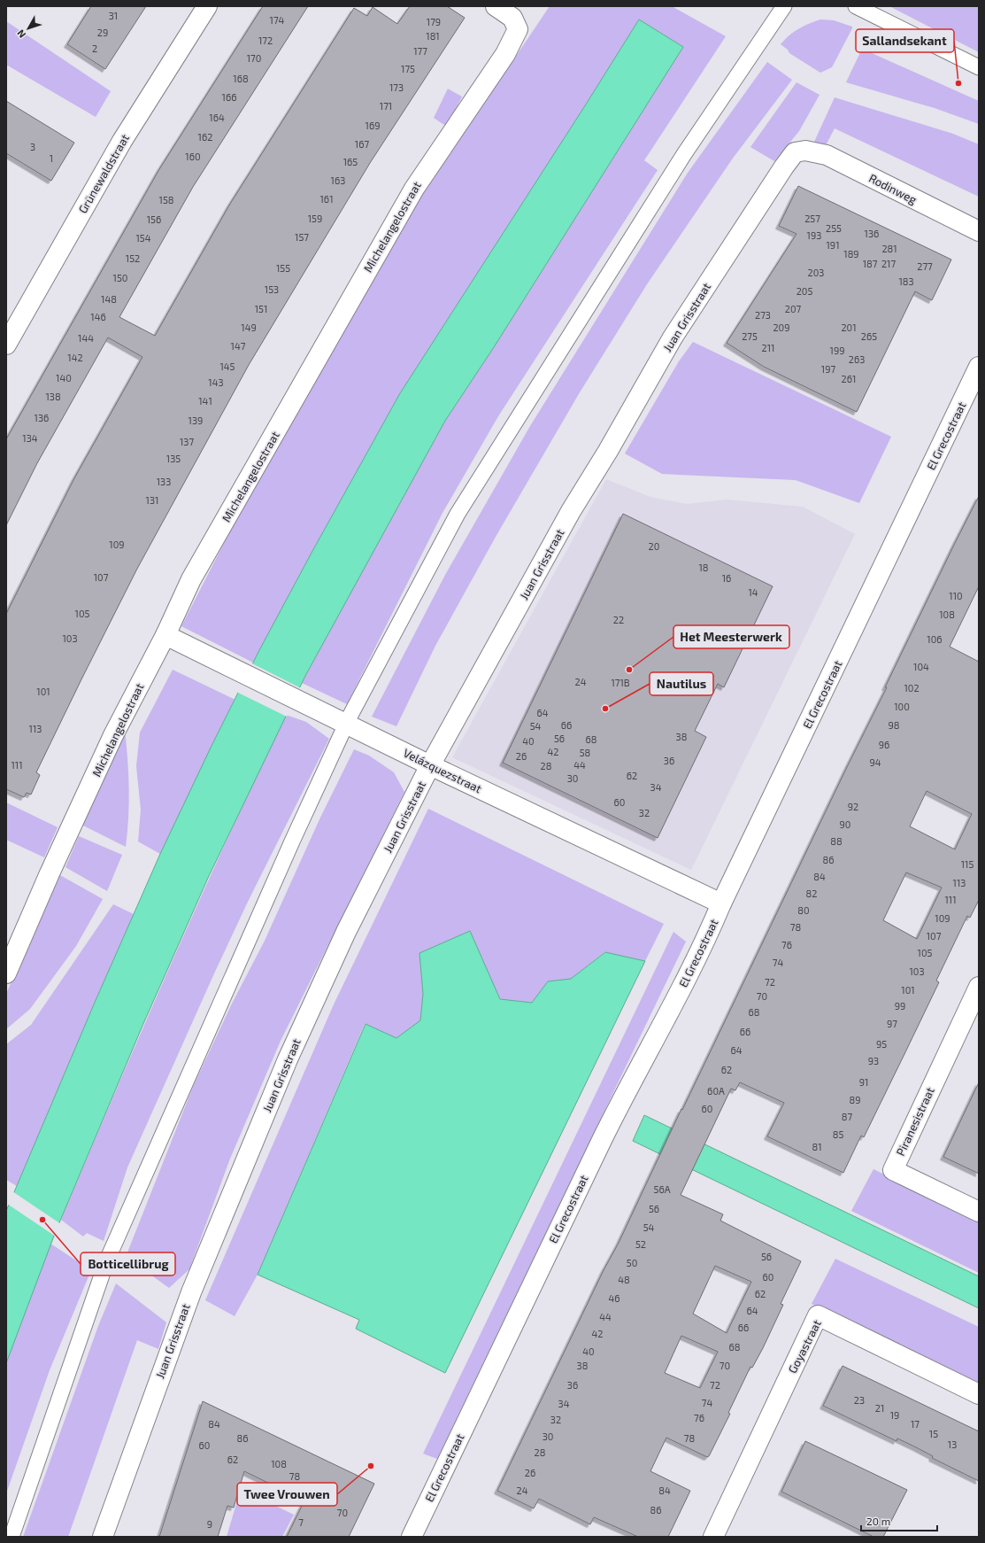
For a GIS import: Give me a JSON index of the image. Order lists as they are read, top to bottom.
{
  "streets": {
    "street": [
      "Grünewaldstraat",
      "Rodinweg",
      "Michelangelostraat",
      "Juan Grisstraat",
      "El Grecostraat",
      "Velázquezstraat",
      "Piranesistraat",
      "Goyastraat"
    ]
  },
  "crossings": [
    ["Rodinweg", "Juan Grisstraat"],
    ["Michelangelostraat", "Velázquezstraat"],
    ["Juan Grisstraat", "Velázquezstraat"],
    ["El Grecostraat", "Velázquezstraat"]
  ],
  "places": [
    "Sallandsekant",
    "Het Meesterwerk",
    "Nautilus",
    "Botticellibrug",
    "Twee Vrouwen"
  ],
  "house_numbers": [
    "31",
    "174",
    "179",
    "29",
    "181",
    "172",
    "2",
    "177",
    "170",
    "175",
    "168",
    "173",
    "166",
    "171",
    "164",
    "169",
    "162",
    "167",
    "3",
    "160",
    "1",
    "165",
    "163",
    "161",
    "158",
    "159",
    "257",
    "156",
    "255",
    "136",
    "193",
    "157",
    "154",
    "191",
    "281",
    "189",
    "152",
    "187",
    "217",
    "277",
    "155",
    "203",
    "150",
    "183",
    "153",
    "205",
    "148",
    "151",
    "207",
    "273",
    "146",
    "149",
    "209",
    "201",
    "275",
    "265",
    "144",
    "147",
    "211",
    "199",
    "142",
    "263",
    "145",
    "197",
    "140",
    "261",
    "143",
    "138",
    "141",
    "136",
    "139",
    "134",
    "137",
    "135",
    "133",
    "131",
    "109",
    "20",
    "18",
    "107",
    "16",
    "14",
    "110",
    "105",
    "108",
    "22",
    "103",
    "106",
    "104",
    "24",
    "171B",
    "102",
    "101",
    "100",
    "64",
    "66",
    "98",
    "54",
    "113",
    "38",
    "56",
    "68",
    "40",
    "96",
    "42",
    "58",
    "26",
    "36",
    "94",
    "111",
    "44",
    "28",
    "62",
    "30",
    "34",
    "60",
    "92",
    "32",
    "90",
    "88",
    "86",
    "115",
    "84",
    "113",
    "82",
    "111",
    "80",
    "109",
    "78",
    "107",
    "76",
    "105",
    "74",
    "103",
    "72",
    "101",
    "70",
    "99",
    "68",
    "97",
    "66",
    "95",
    "64",
    "93",
    "62",
    "91",
    "60A",
    "89",
    "60",
    "87",
    "85",
    "81",
    "56A",
    "56",
    "54",
    "52",
    "56",
    "50",
    "60",
    "48",
    "62",
    "46",
    "64",
    "44",
    "66",
    "42",
    "68",
    "40",
    "38",
    "70",
    "36",
    "72",
    "23",
    "74",
    "34",
    "21",
    "19",
    "76",
    "32",
    "84",
    "17",
    "15",
    "30",
    "86",
    "78",
    "13",
    "60",
    "28",
    "62",
    "108",
    "26",
    "78",
    "24",
    "84",
    "86",
    "70",
    "7",
    "9"
  ],
  "scale_bar": "20 m",
  "north": "bottom left"
}
